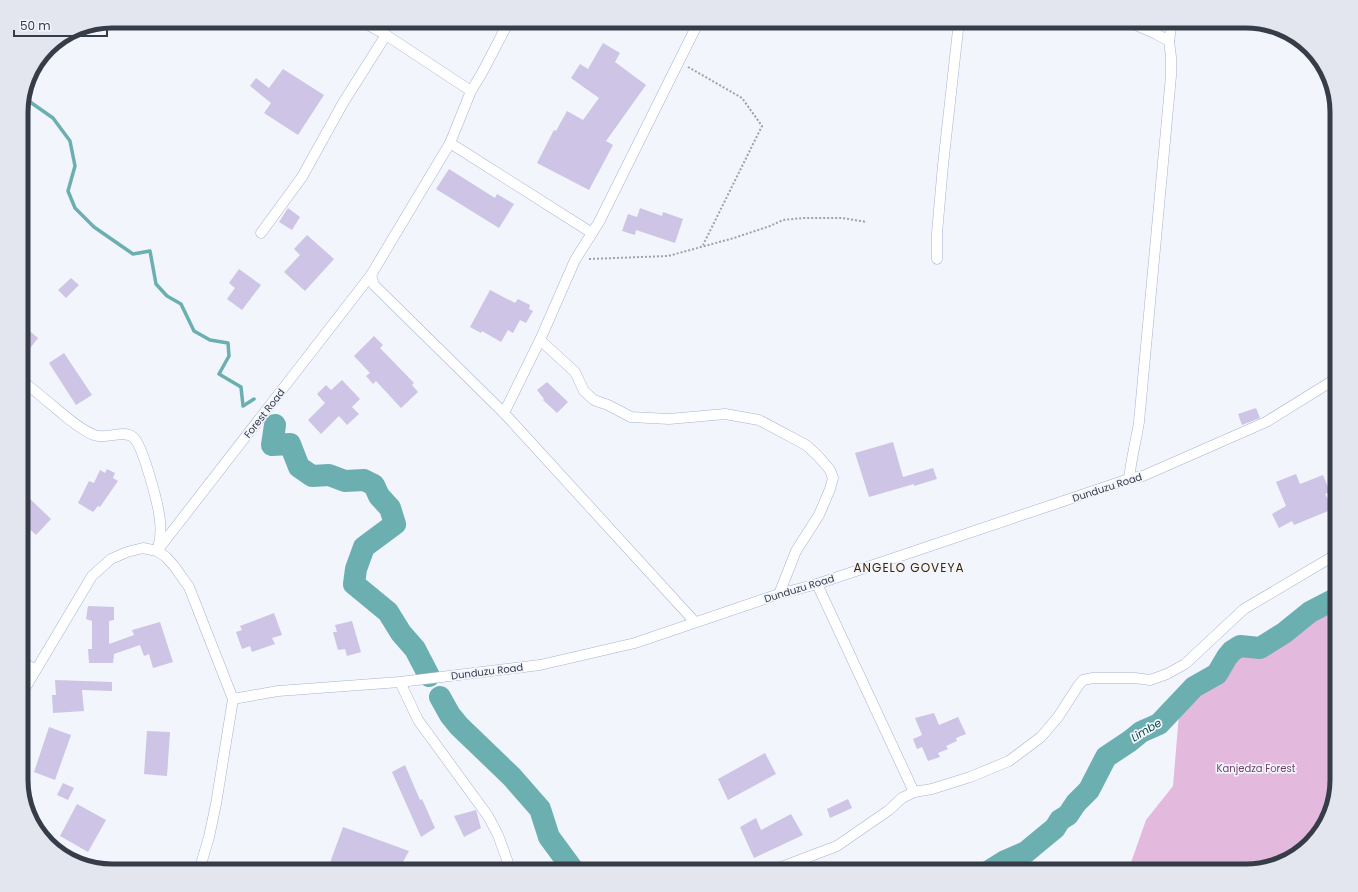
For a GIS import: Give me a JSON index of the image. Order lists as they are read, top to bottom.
{
  "streets": {
    "street": ["Forest Road", "Dunduzu Road"]
  },
  "districts": ["ANGELO GOVEYA"],
  "water": ["Limbe"],
  "parks": ["Kanjedza Forest"],
  "scale_bar": "50 m"
}
